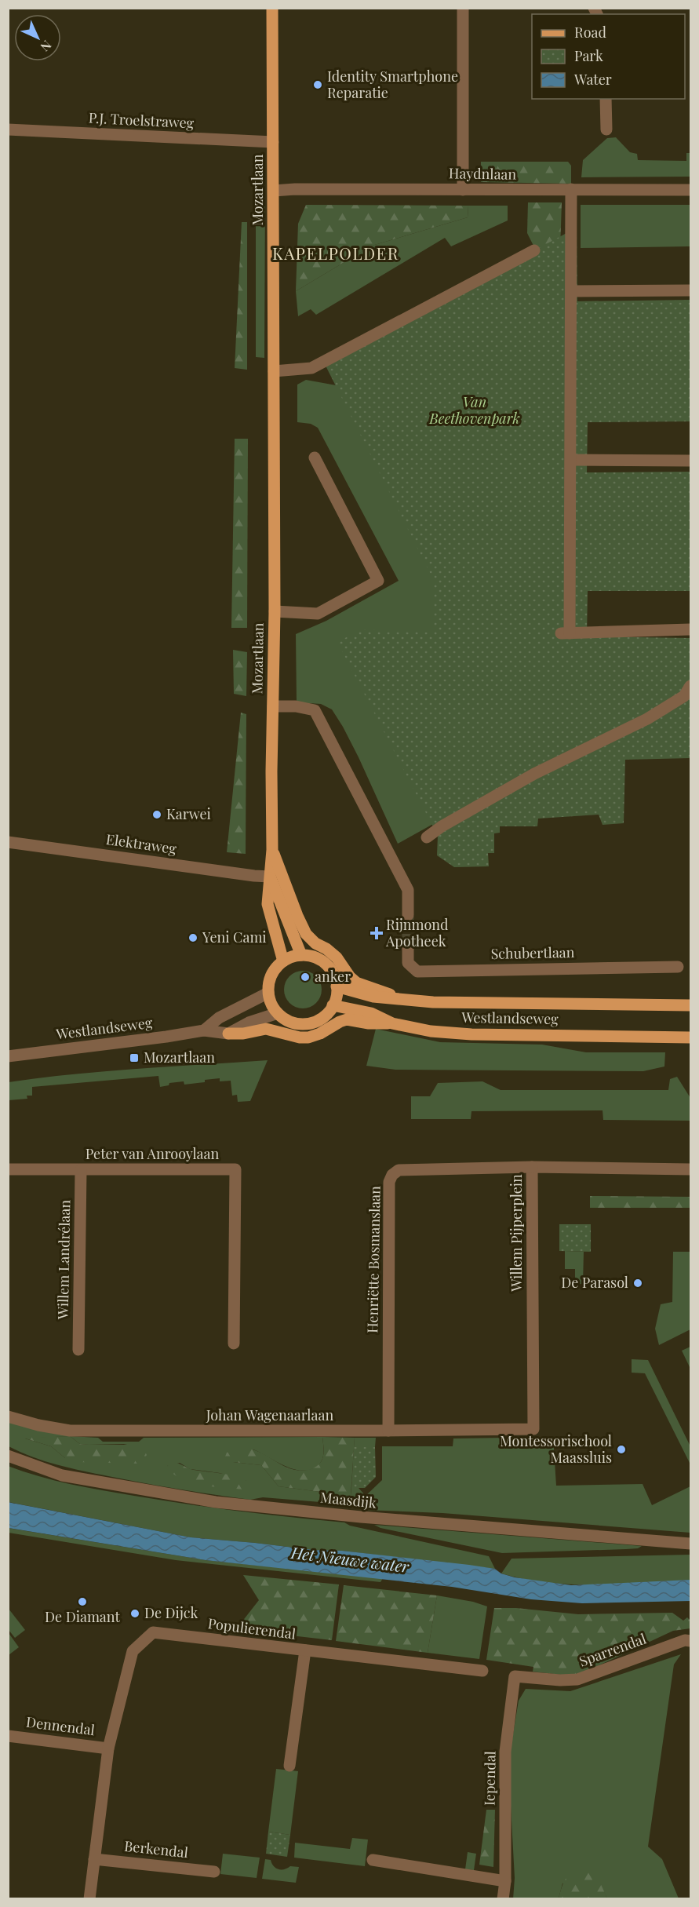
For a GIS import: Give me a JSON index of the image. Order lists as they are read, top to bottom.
{
  "streets": {
    "main road": ["Mozartlaan", "Westlandseweg"],
    "street": [
      "P.J. Troelstraweg",
      "Haydnlaan",
      "Elektraweg",
      "Schubertlaan",
      "Peter van Anrooylaan",
      "Willem Pijperplein",
      "Willem Landrélaan",
      "Henriëtte Bosmanslaan",
      "Johan Wagenaarlaan",
      "Maasdijk",
      "Populierendal",
      "Sparrendal",
      "Dennendal",
      "Iependal",
      "Berkendal"
    ]
  },
  "crossings": [
    ["P.J. Troelstraweg", "Mozartlaan"],
    ["Haydnlaan", "Mozartlaan"],
    ["Mozartlaan", "Elektraweg"],
    ["Mozartlaan", "Westlandseweg"],
    ["Peter van Anrooylaan", "Willem Landrélaan"],
    ["Willem Pijperplein", "Henriëtte Bosmanslaan"],
    ["Willem Pijperplein", "Johan Wagenaarlaan"],
    ["Henriëtte Bosmanslaan", "Johan Wagenaarlaan"],
    ["Populierendal", "Dennendal"],
    ["Sparrendal", "Iependal"]
  ],
  "districts": ["KAPELPOLDER"],
  "water": ["Het Nieuwe water"],
  "parks": ["Van Beethovenpark"],
  "places": {
    "other": [
      "Identity Smartphone Reparatie",
      "Karwei",
      "Yeni Cami",
      "anker",
      "De Parasol",
      "Montessorischool Maassluis",
      "De Diamant",
      "De Dijck"
    ],
    "health": ["Rijnmond Apotheek"],
    "transit": ["Mozartlaan"]
  },
  "legend": ["Road", "Park", "Water"],
  "north": "bottom right"
}
